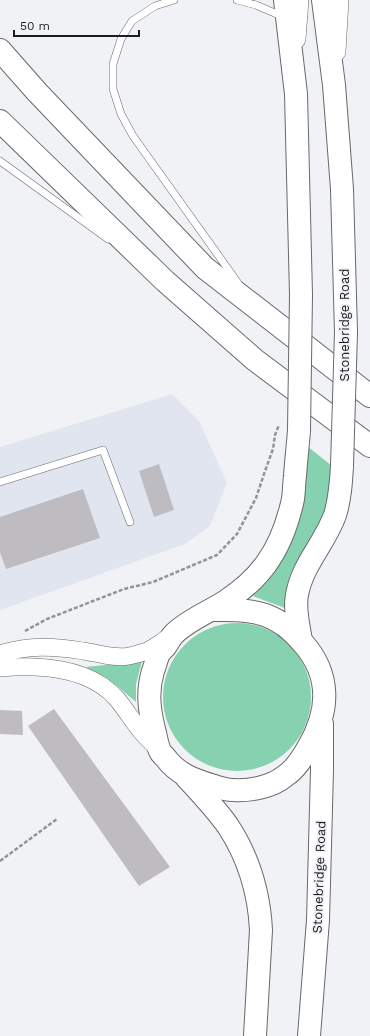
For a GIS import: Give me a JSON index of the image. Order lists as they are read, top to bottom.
{
  "streets": {
    "highway": ["Stonebridge Road"]
  },
  "scale_bar": "50 m"
}
